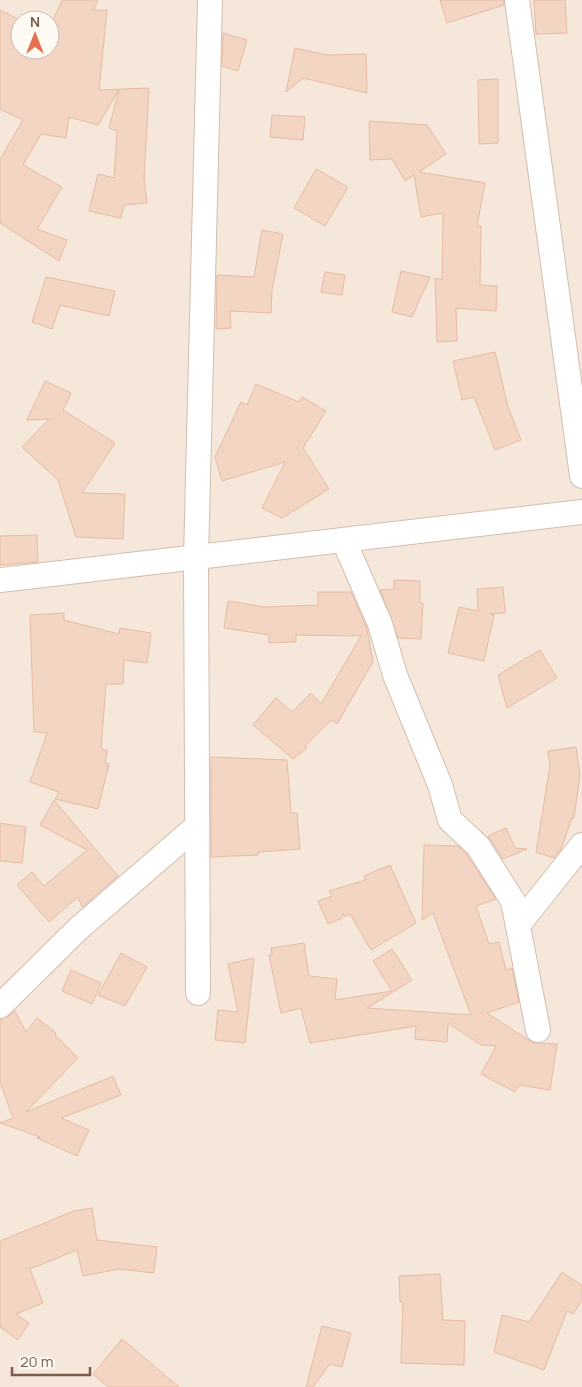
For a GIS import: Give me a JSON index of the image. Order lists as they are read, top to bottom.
{
  "scale_bar": "20 m",
  "north": "top"
}
